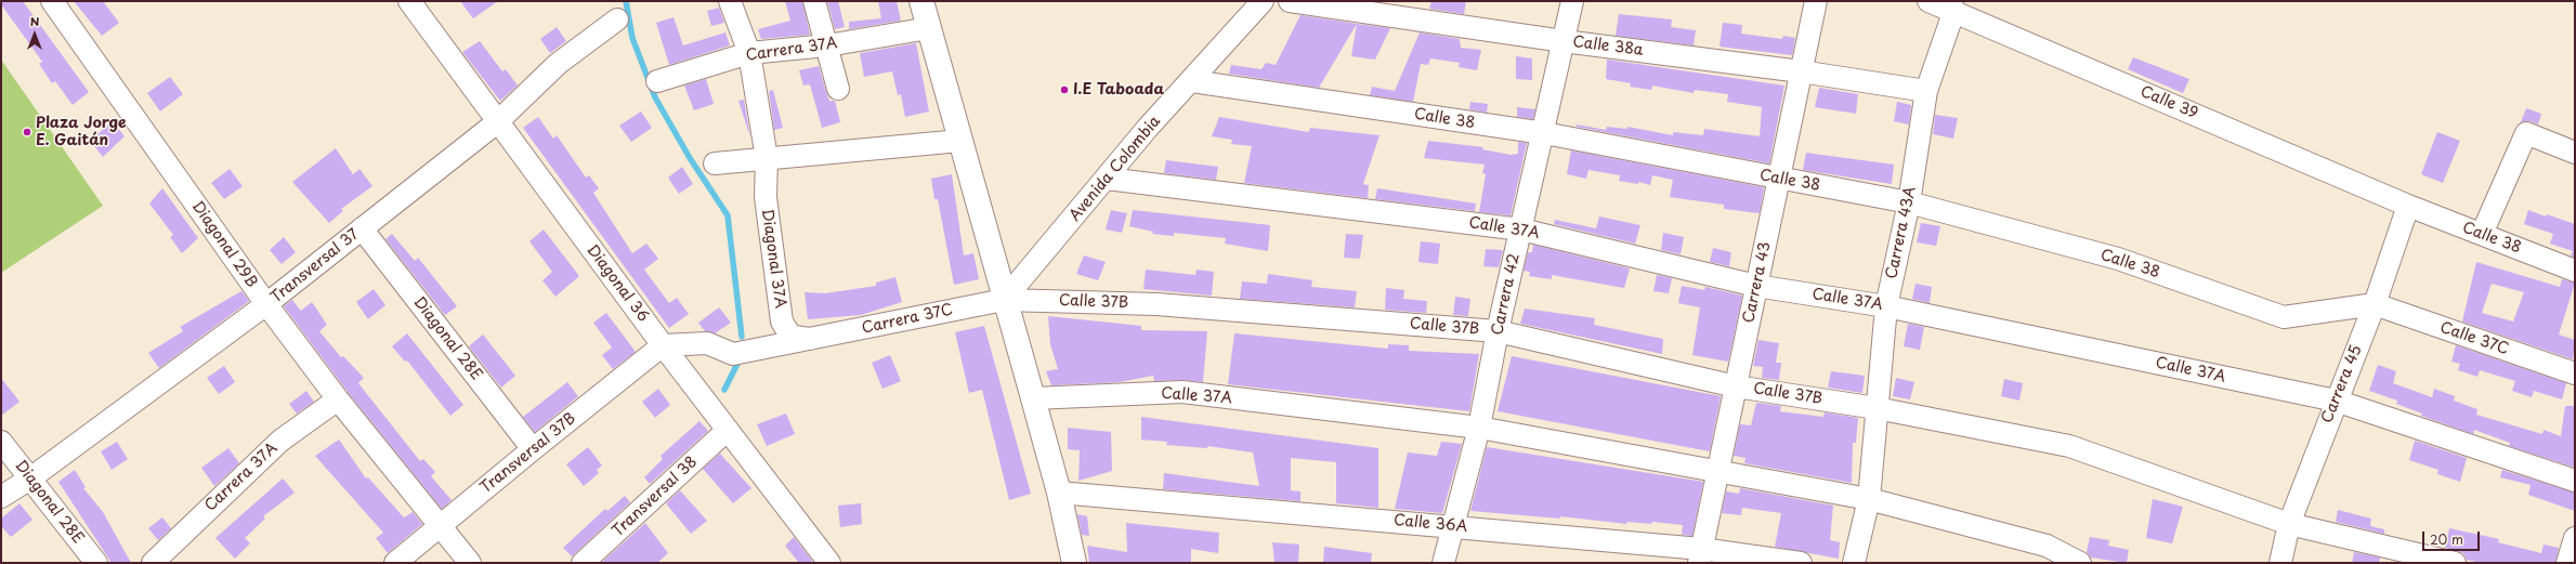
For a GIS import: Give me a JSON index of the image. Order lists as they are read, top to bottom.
{
  "streets": {
    "street": [
      "Calle 38a",
      "Carrera 37A",
      "Calle 39",
      "Calle 38",
      "Avenida Colombia",
      "Calle 37A",
      "Carrera 43A",
      "Diagonal 29B",
      "Diagonal 37A",
      "Transversal 37",
      "Carrera 43",
      "Diagonal 36",
      "Carrera 42",
      "Calle 37B",
      "Carrera 37C",
      "Diagonal 28E",
      "Calle 37C",
      "Carrera 45",
      "Transversal 37B",
      "Transversal 38",
      "Calle 36A"
    ]
  },
  "crossings": [
    ["Calle 38a", "Carrera 43A"],
    ["Calle 38a", "Carrera 43"],
    ["Calle 38a", "Carrera 42"],
    ["Carrera 37A", "Diagonal 29B"],
    ["Carrera 37A", "Diagonal 37A"],
    ["Calle 39", "Calle 38"],
    ["Calle 39", "Carrera 43A"],
    ["Calle 39", "Carrera 45"],
    ["Calle 38", "Avenida Colombia"],
    ["Calle 38", "Carrera 43A"],
    ["Calle 38", "Carrera 43"],
    ["Calle 38", "Carrera 42"],
    ["Calle 38", "Calle 37C"],
    ["Calle 38", "Carrera 45"],
    ["Avenida Colombia", "Calle 37A"],
    ["Avenida Colombia", "Calle 37B"],
    ["Avenida Colombia", "Carrera 37C"],
    ["Calle 37A", "Carrera 43A"],
    ["Calle 37A", "Carrera 43"],
    ["Calle 37A", "Carrera 42"],
    ["Calle 37A", "Carrera 45"],
    ["Carrera 43A", "Calle 37B"],
    ["Diagonal 29B", "Transversal 37"],
    ["Diagonal 29B", "Transversal 37B"],
    ["Diagonal 37A", "Carrera 37C"],
    ["Transversal 37", "Diagonal 36"],
    ["Transversal 37", "Diagonal 28E"],
    ["Carrera 43", "Calle 37B"],
    ["Carrera 43", "Calle 36A"],
    ["Diagonal 36", "Carrera 37C"],
    ["Diagonal 36", "Transversal 37B"],
    ["Diagonal 36", "Transversal 38"],
    ["Carrera 42", "Calle 37B"],
    ["Carrera 42", "Calle 36A"],
    ["Calle 37B", "Carrera 37C"],
    ["Calle 37B", "Carrera 45"],
    ["Carrera 37C", "Transversal 37B"],
    ["Diagonal 28E", "Transversal 37B"],
    ["Calle 37C", "Carrera 45"]
  ],
  "places": ["I.E Taboada", "Plaza Jorge E. Gaitán"],
  "scale_bar": "20 m",
  "north": "top"
}
